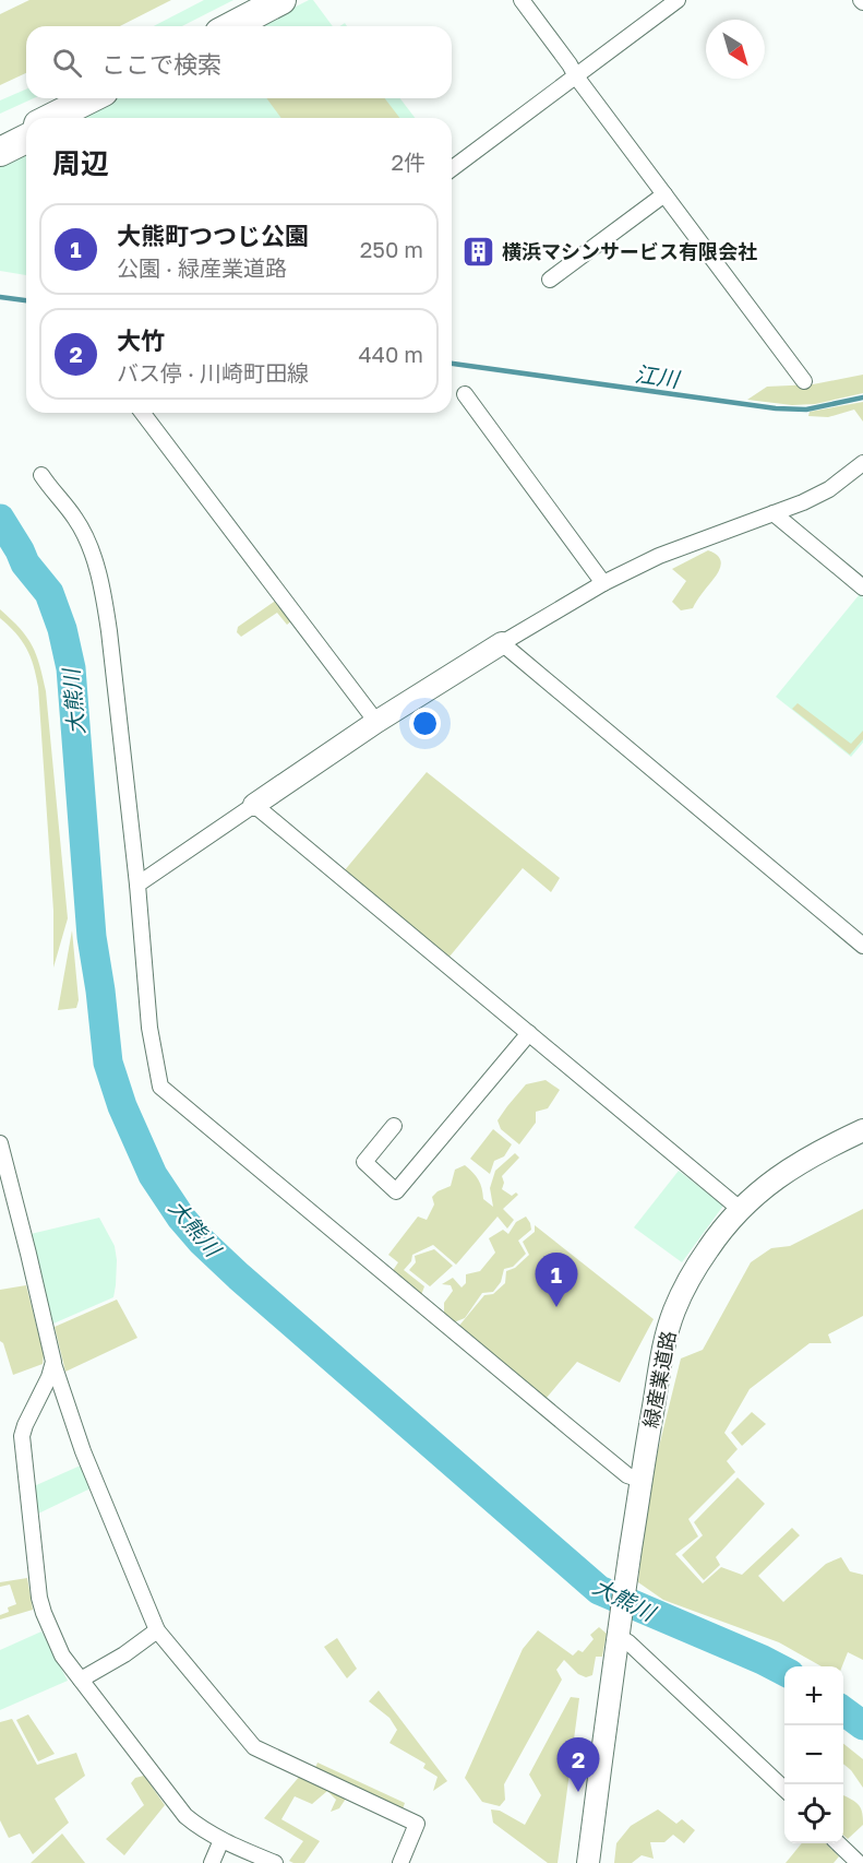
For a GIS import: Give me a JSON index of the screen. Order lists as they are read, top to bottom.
{
  "streets": {
    "main road": ["緑産業道路"]
  },
  "water": ["江川", "大熊川"],
  "places": {
    "building": ["横浜マシンサービス有限会社"]
  },
  "north": "bottom right",
  "page": {
    "search": "ここで検索",
    "heading": ["周辺", "2件"],
    "list": [
      {
        "mark": "1",
        "name": "大熊町つつじ公園",
        "note": "公園 · 緑産業道路",
        "value": "250 m"
      },
      {
        "mark": "2",
        "name": "大竹",
        "note": "バス停 · 川崎町田線",
        "value": "440 m"
      }
    ],
    "pins": ["1", "2"],
    "map_buttons": ["+", "−"]
  }
}
